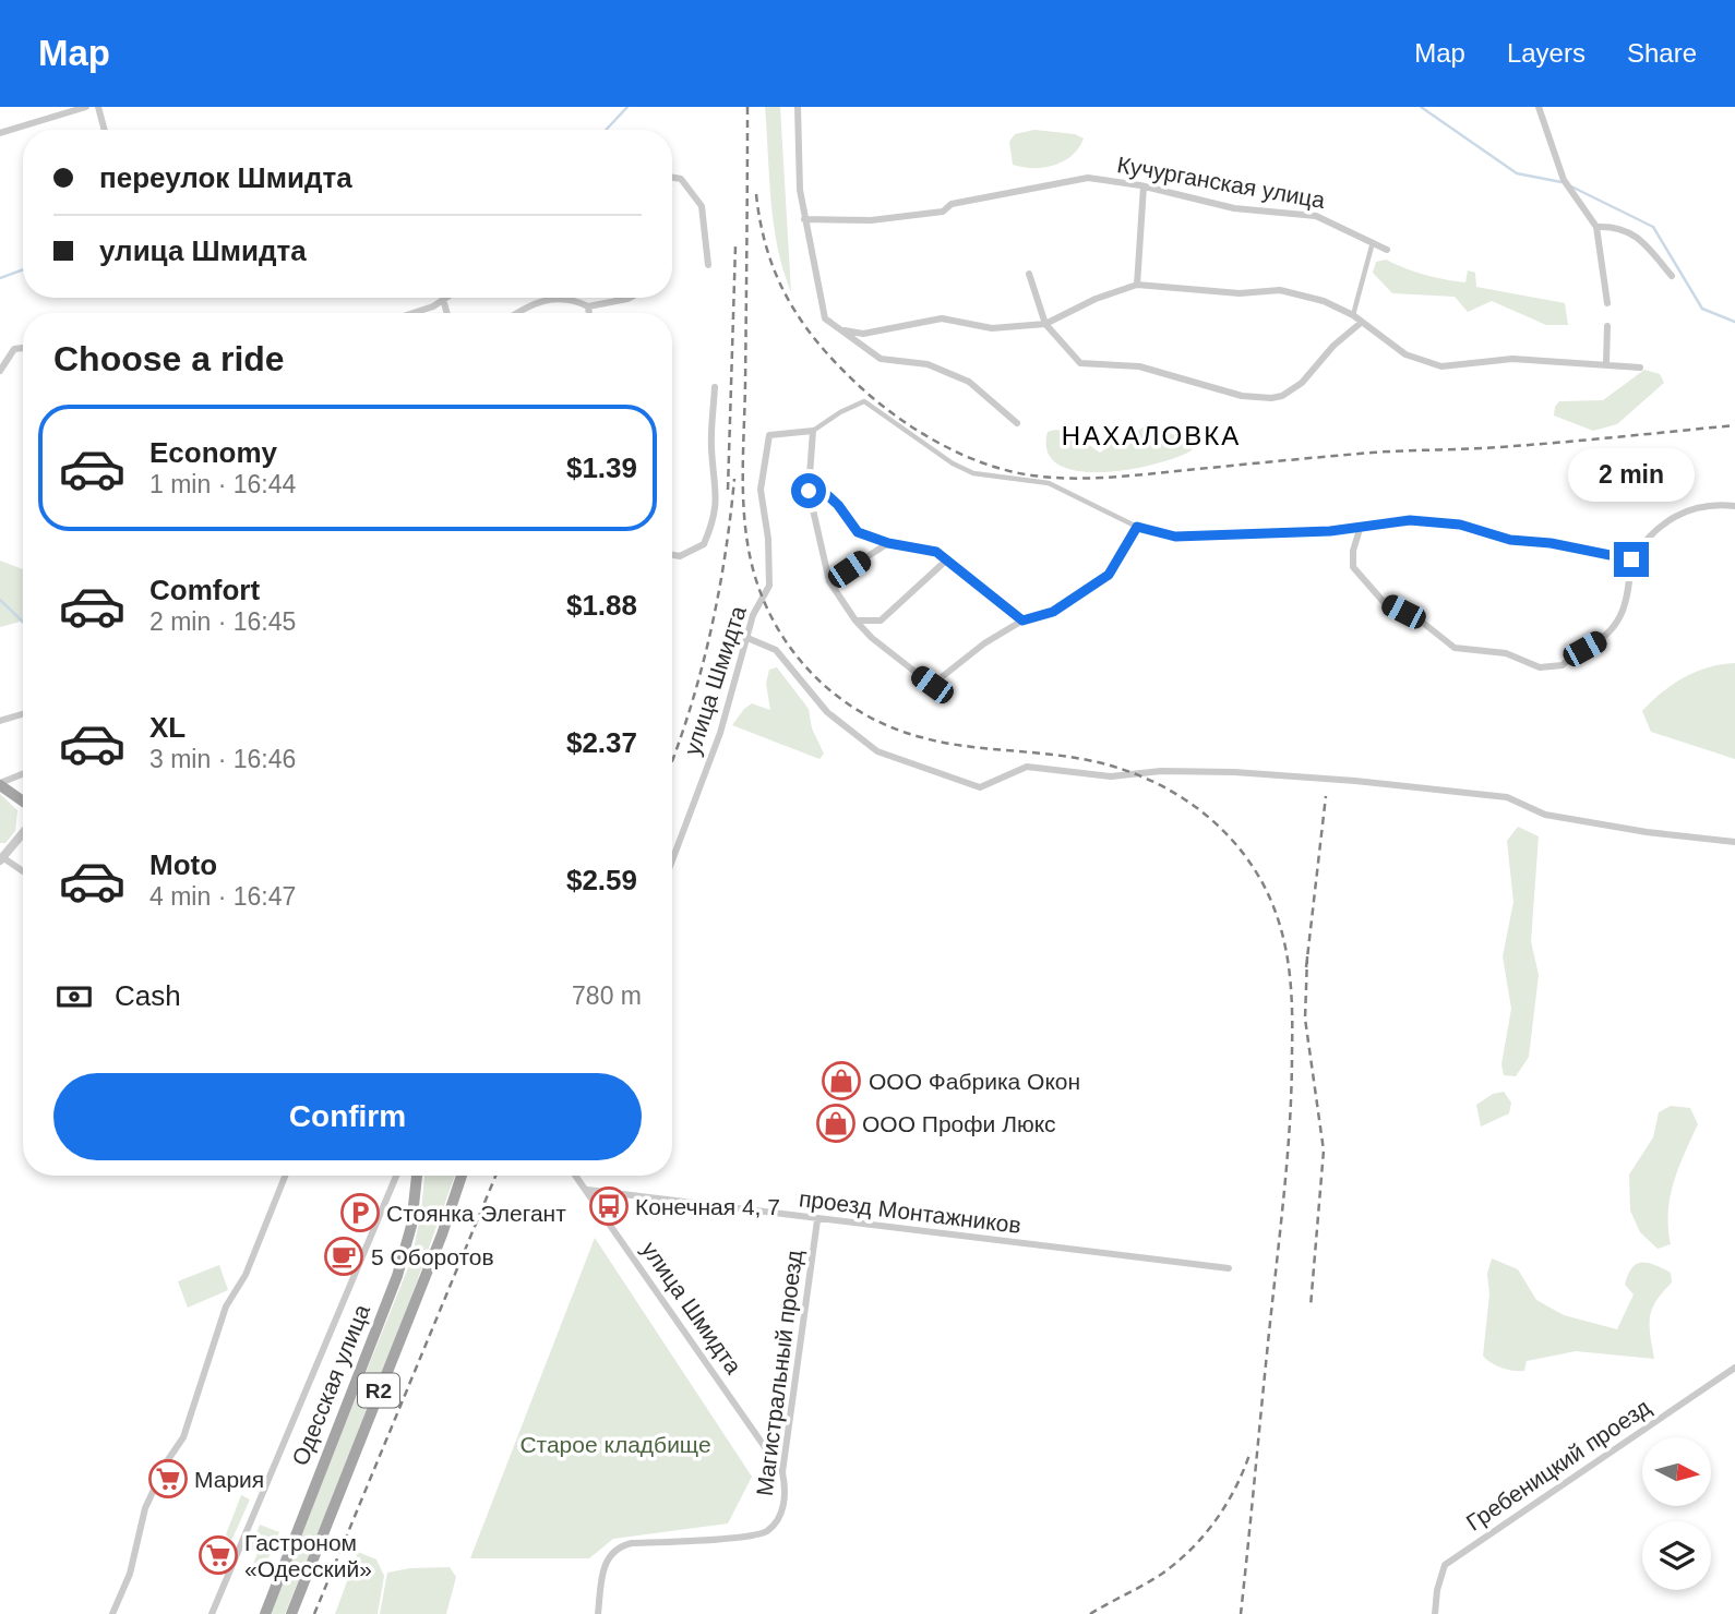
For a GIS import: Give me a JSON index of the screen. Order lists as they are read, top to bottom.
{
  "streets": {
    "main road": ["Одесская улица", "R2"],
    "street": [
      "Кучурганская улица",
      "улица Шмидта",
      "проезд Монтажников",
      "Магистральный проезд",
      "Гребеницкий проезд"
    ]
  },
  "crossings": [
    ["улица Шмидта", "проезд Монтажников"],
    ["улица Шмидта", "Магистральный проезд"],
    ["проезд Монтажников", "Магистральный проезд"]
  ],
  "districts": ["НАХАЛОВКА"],
  "parks": ["Старое кладбище"],
  "places": {
    "shop": ["ООО Фабрика Окон", "ООО Профи Люкс"],
    "bus stop": ["Конечная 4, 7"],
    "parking": ["Стоянка Элегант"],
    "cafe": ["5 Оборотов"],
    "supermarket": ["Мария", "Гастроном «Одесский»"]
  },
  "north": "right",
  "page": {
    "header": "Map",
    "nav": ["Map", "Layers", "Share"],
    "banner": ["переулок Шмидта", "улица Шмидта"],
    "heading": "Choose a ride",
    "list": [
      {
        "name": "Economy",
        "note": "1 min · 16:44",
        "value": "$1.39"
      },
      {
        "name": "Comfort",
        "note": "2 min · 16:45",
        "value": "$1.88"
      },
      {
        "name": "XL",
        "note": "3 min · 16:46",
        "value": "$2.37"
      },
      {
        "name": "Moto",
        "note": "4 min · 16:47",
        "value": "$2.59"
      }
    ],
    "bubble": "2 min",
    "pay": ["Cash", "780 m"],
    "buttons": "Confirm"
  }
}
